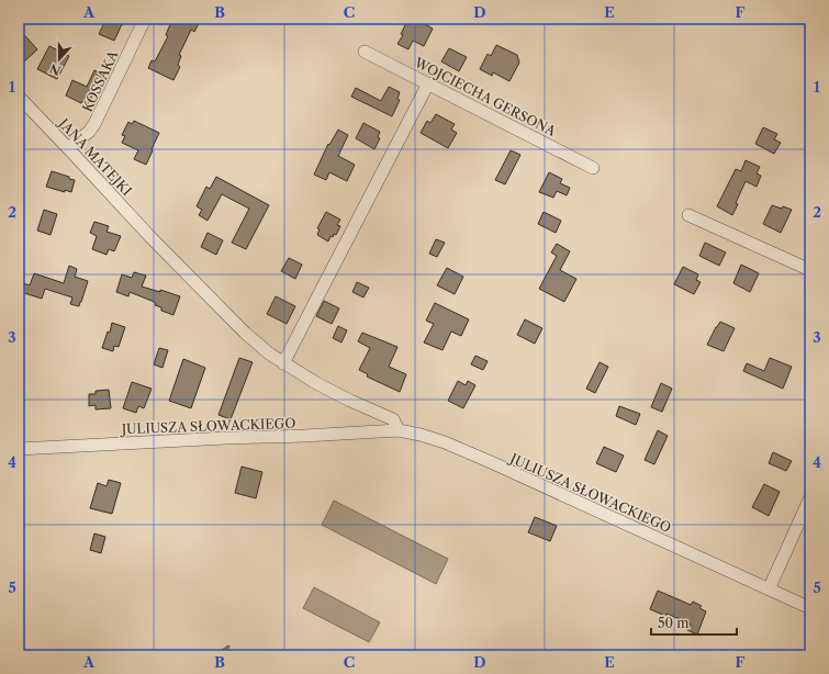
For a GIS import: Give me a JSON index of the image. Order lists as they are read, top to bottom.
{
  "streets": {
    "street": [
      "KOSSAKA",
      "WOJCIECHA GERSONA",
      "JANA MATEJKI",
      "JULIUSZA SŁOWACKIEGO"
    ]
  },
  "crossings": [
    ["KOSSAKA", "JANA MATEJKI"]
  ],
  "scale_bar": "50 m",
  "north": "bottom",
  "grid": {
    "columns": [
      "A",
      "B",
      "C",
      "D",
      "E",
      "F"
    ],
    "rows": [
      "1",
      "2",
      "3",
      "4",
      "5"
    ]
  }
}
